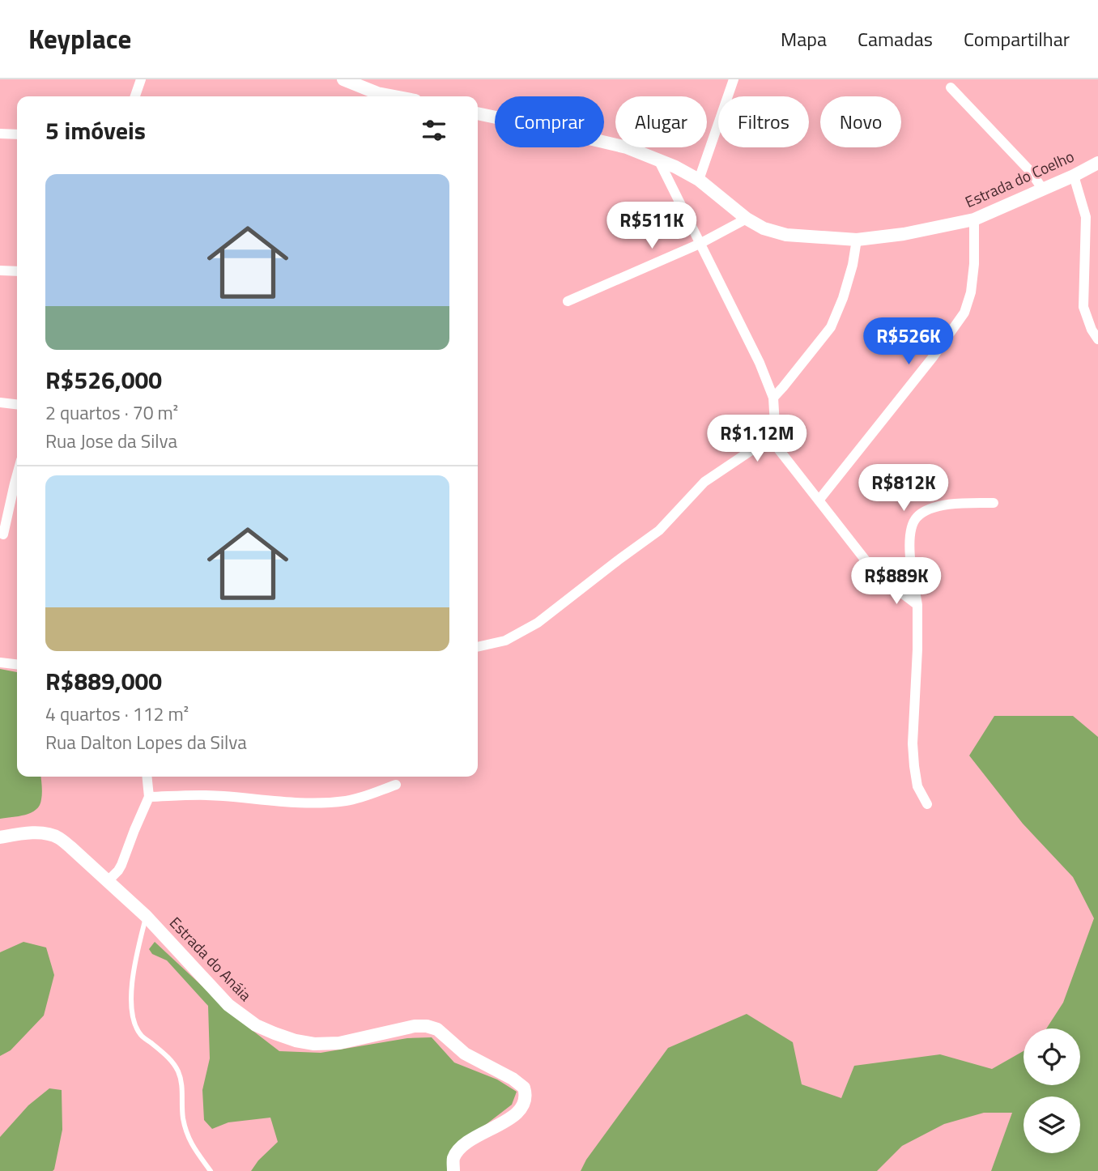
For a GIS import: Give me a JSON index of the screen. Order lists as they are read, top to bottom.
{
  "streets": {
    "street": ["Estrada do Coelho", "Estrada do Anáia"]
  },
  "page": {
    "header": "Keyplace",
    "nav": ["Mapa", "Camadas", "Compartilhar"],
    "chip": [
      "Comprar",
      "Alugar",
      "Filtros",
      "Novo"
    ],
    "heading": "5 imóveis",
    "list": [
      {
        "name": "R$526,000",
        "note": "2 quartos · 70 m² · Rua Jose da Silva"
      },
      {
        "name": "R$889,000",
        "note": "4 quartos · 112 m² · Rua Dalton Lopes da Silva"
      }
    ],
    "price": [
      "R$511K",
      "R$526K",
      "R$1.12M",
      "R$812K",
      "R$889K"
    ]
  }
}
